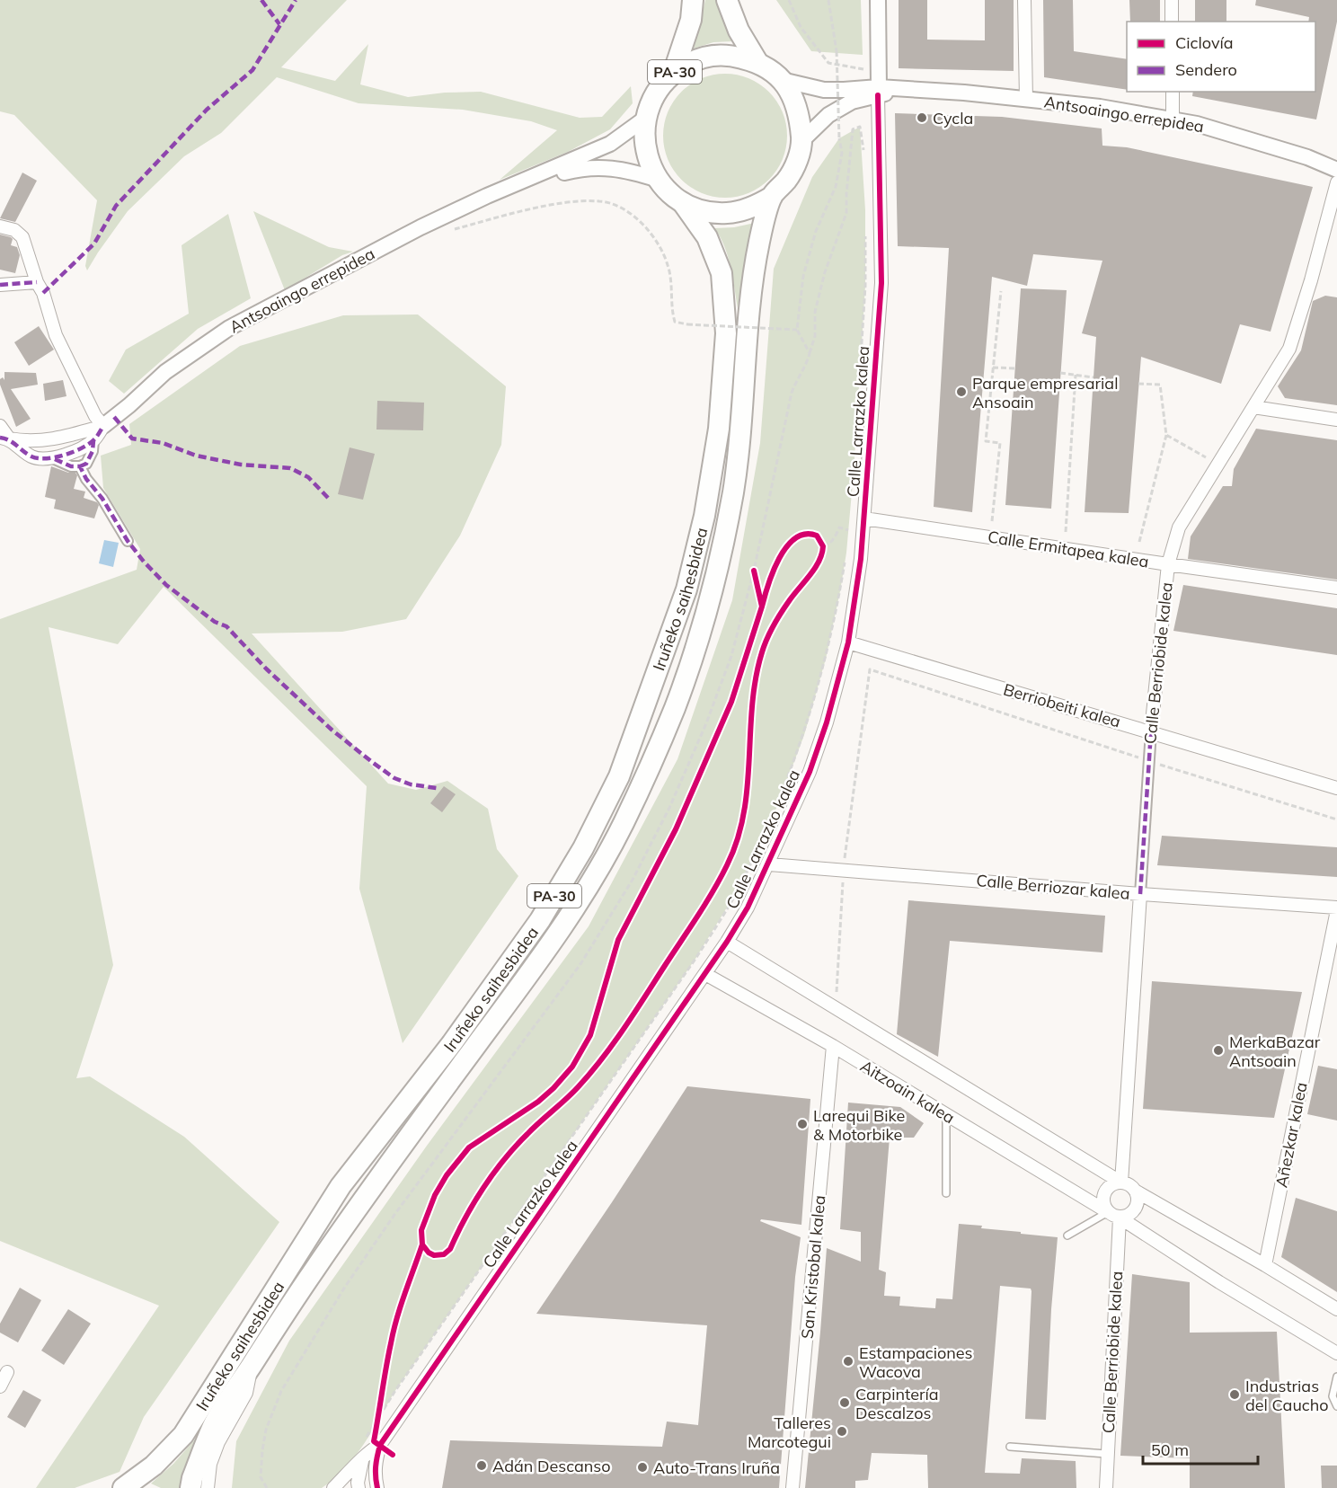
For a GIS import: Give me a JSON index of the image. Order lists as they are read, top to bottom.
{
  "streets": {
    "highway": ["PA-30", "Iruñeko saihesbidea"],
    "street": [
      "Antsoaingo errepidea",
      "Calle Larrazko kalea",
      "Calle Ermitapea kalea",
      "Calle Berriobide kalea",
      "Berriobeiti kalea",
      "Calle Berriozar kalea",
      "Aitzoain kalea",
      "Añezkar kalea",
      "San Kristobal kalea"
    ]
  },
  "crossings": [
    ["PA-30", "Antsoaingo errepidea"],
    ["PA-30", "Iruñeko saihesbidea"],
    ["Antsoaingo errepidea", "Calle Larrazko kalea"],
    ["Antsoaingo errepidea", "Iruñeko saihesbidea"],
    ["Calle Larrazko kalea", "Calle Ermitapea kalea"],
    ["Calle Larrazko kalea", "Berriobeiti kalea"],
    ["Calle Larrazko kalea", "Calle Berriozar kalea"],
    ["Calle Larrazko kalea", "Aitzoain kalea"],
    ["Calle Ermitapea kalea", "Calle Berriobide kalea"],
    ["Calle Berriobide kalea", "Berriobeiti kalea"],
    ["Calle Berriobide kalea", "Calle Berriozar kalea"],
    ["Calle Berriobide kalea", "Aitzoain kalea"],
    ["Calle Berriozar kalea", "Añezkar kalea"],
    ["Aitzoain kalea", "San Kristobal kalea"]
  ],
  "places": [
    "Cycla",
    "Parque empresarial Ansoain",
    "MerkaBazar Antsoain",
    "Larequi Bike & Motorbike",
    "Estampaciones Wacova",
    "Industrias del Caucho",
    "Carpintería Descalzos",
    "Talleres Marcotegui",
    "Adán Descanso",
    "Auto-Trans Iruña"
  ],
  "legend": ["Ciclovía", "Sendero"],
  "scale_bar": "50 m"
}
